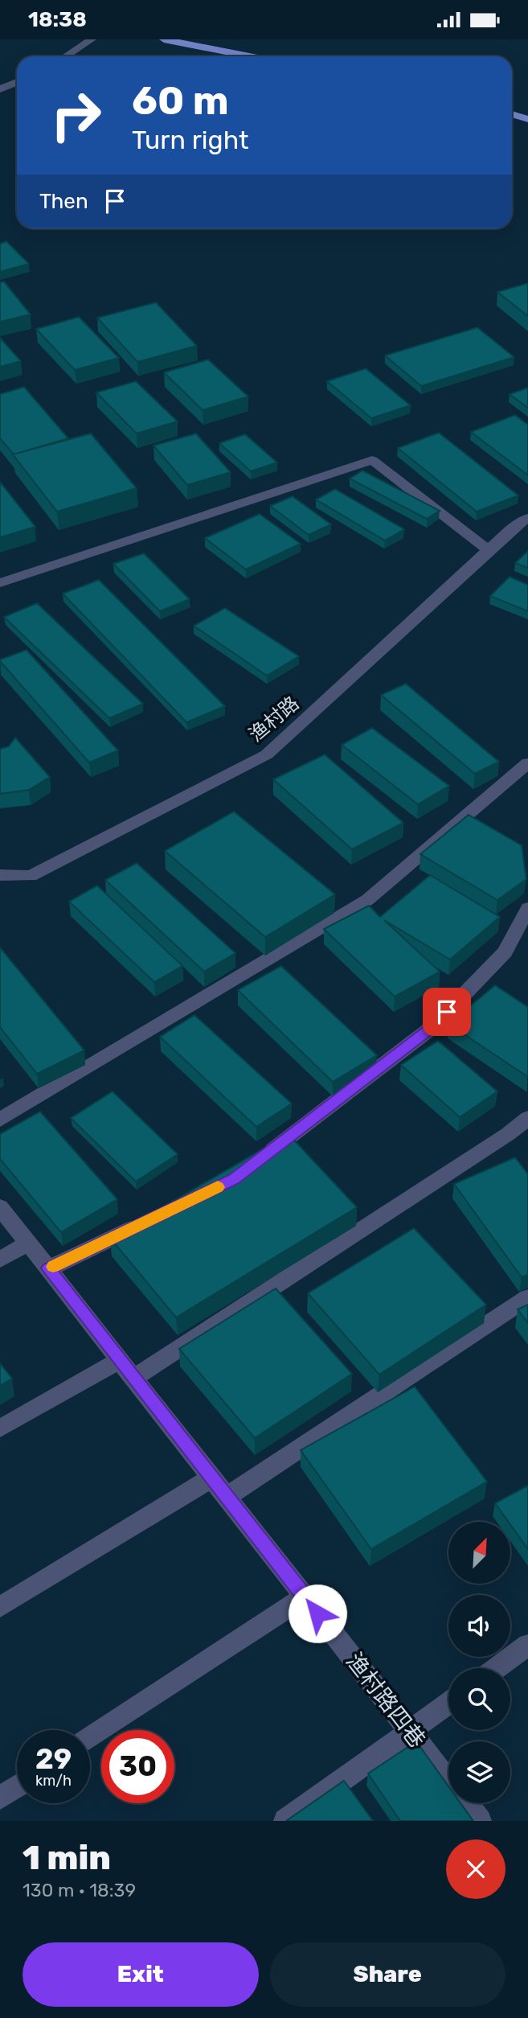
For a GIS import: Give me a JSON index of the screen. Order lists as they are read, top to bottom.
{
  "streets": {
    "street": ["渔村路", "渔村路四巷"]
  },
  "north": "top right",
  "page": {
    "status": "18:38",
    "turn": ["60 m", "Turn right"],
    "then": "Then",
    "speed": "29 km/h",
    "limit": "30",
    "heading": ["1 min", "130 m · 18:39"],
    "buttons": ["Exit", "Share"]
  }
}
